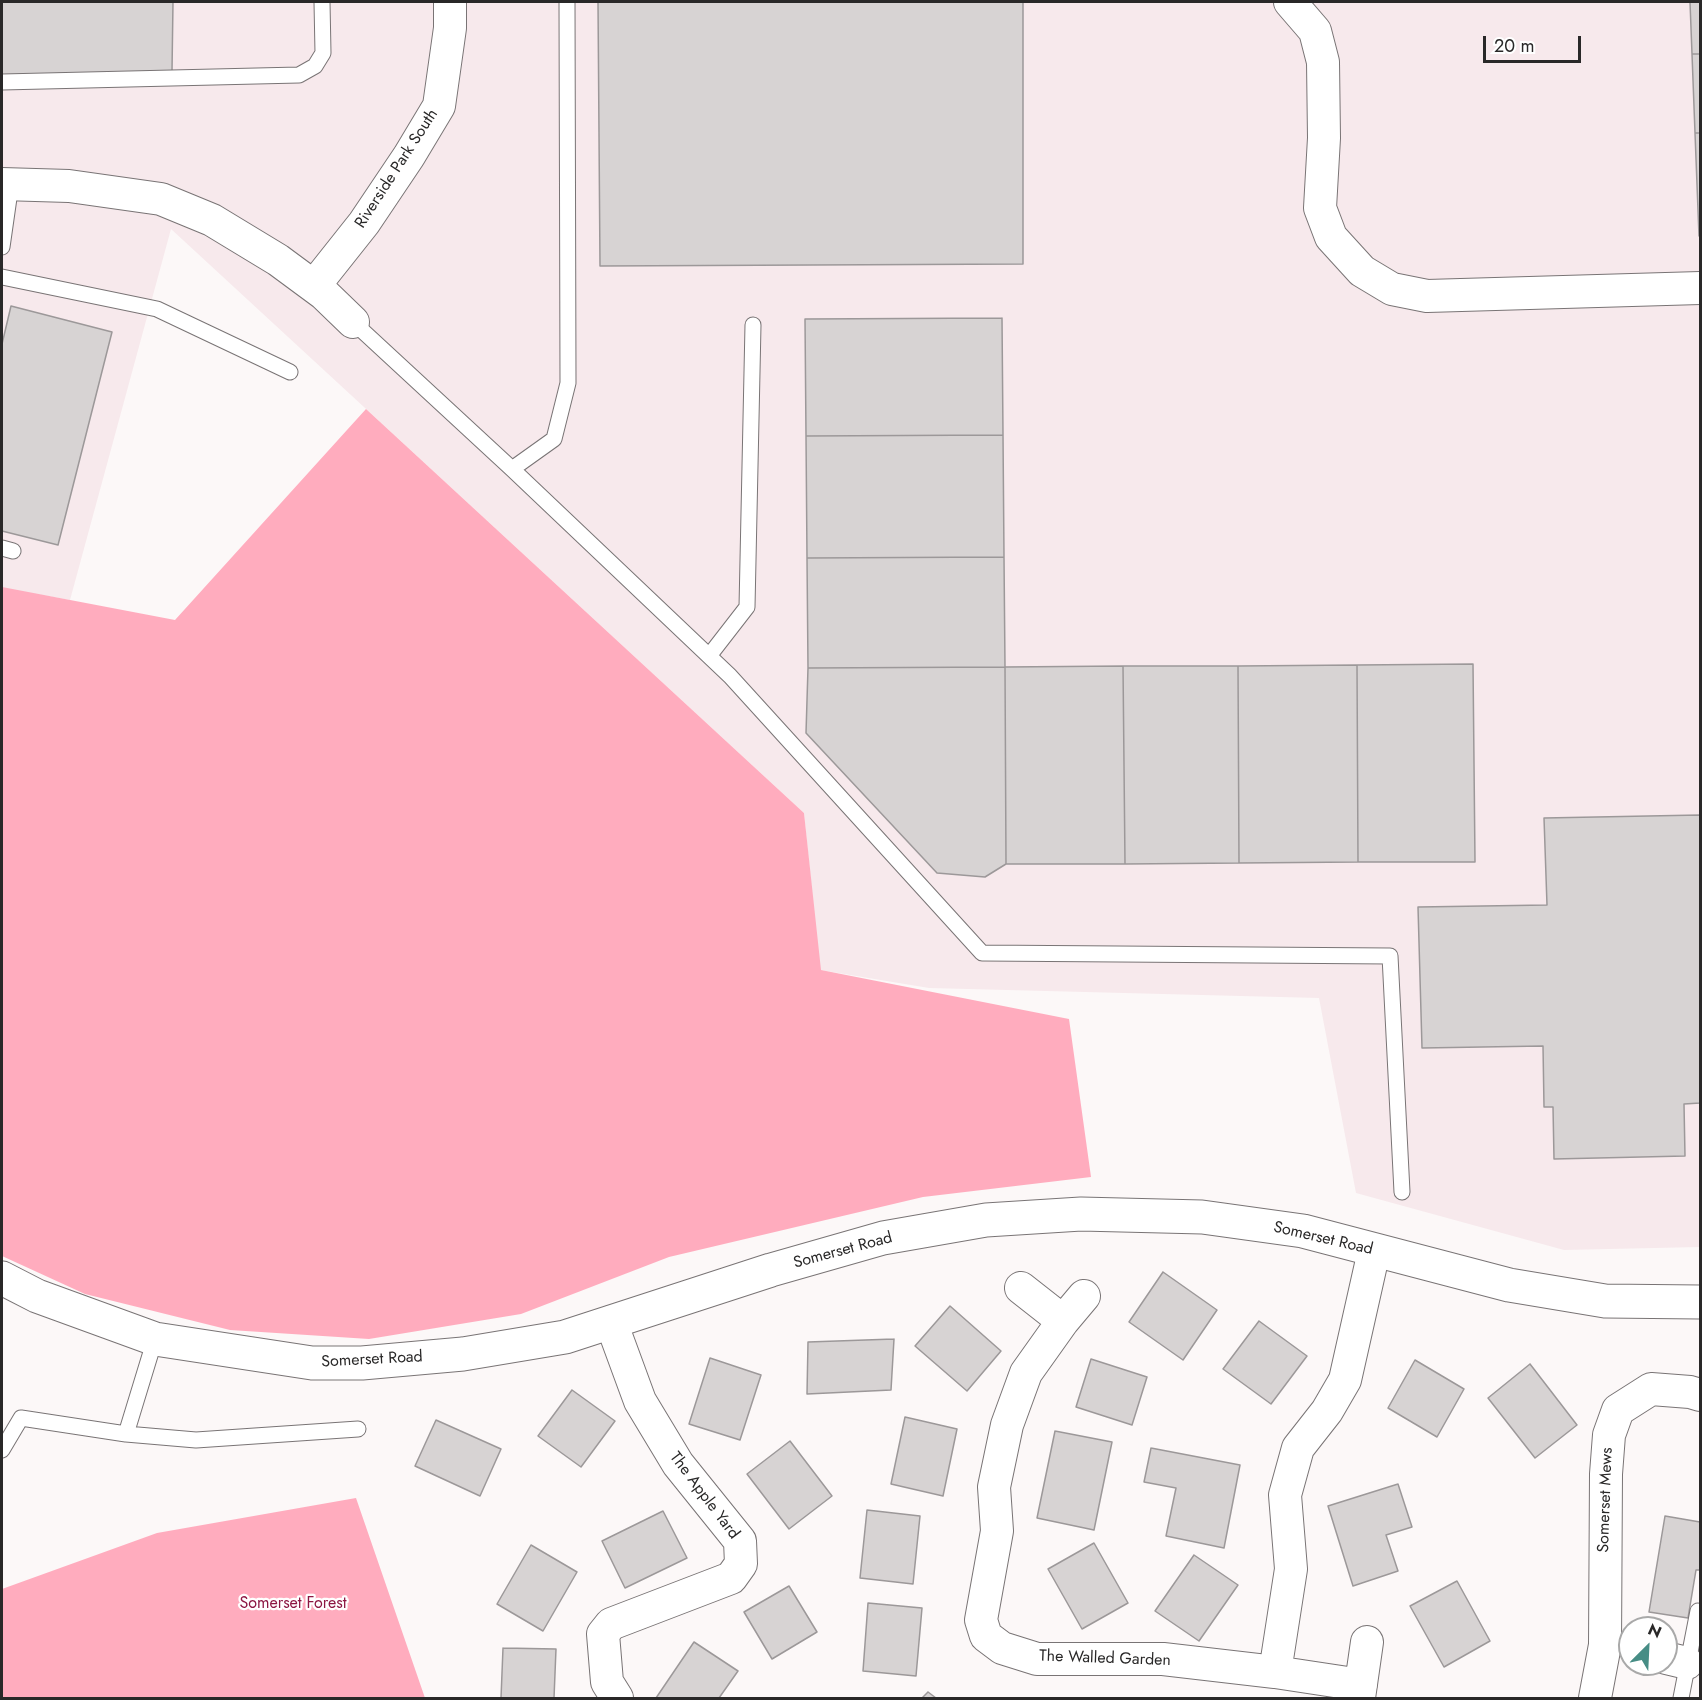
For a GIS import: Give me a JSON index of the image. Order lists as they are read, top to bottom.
{
  "streets": {
    "street": [
      "Riverside Park South",
      "Somerset Road",
      "The Apple Yard",
      "Somerset Mews",
      "The Walled Garden"
    ]
  },
  "crossings": [
    ["Somerset Road", "The Apple Yard"]
  ],
  "parks": ["Somerset Forest"],
  "scale_bar": "20 m",
  "north": "top right"
}
